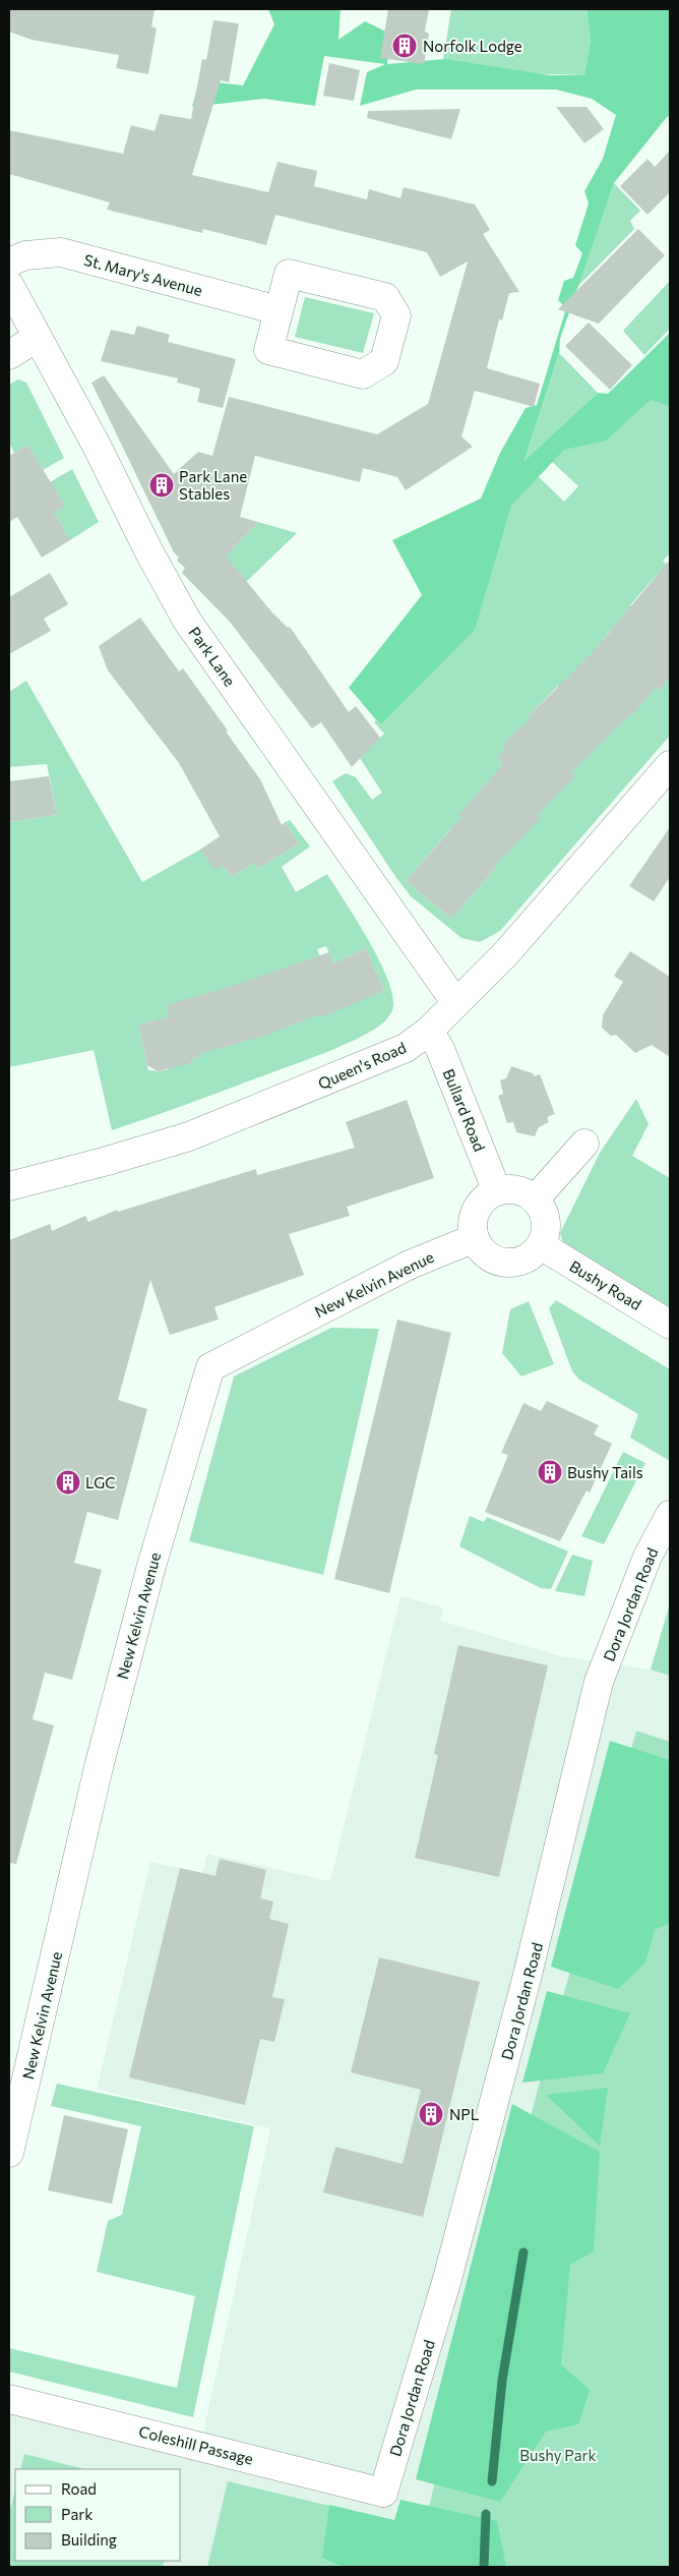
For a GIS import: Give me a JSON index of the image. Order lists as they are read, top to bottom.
{
  "streets": {
    "street": [
      "St. Mary's Avenue",
      "Park Lane",
      "Queen's Road",
      "Bullard Road",
      "New Kelvin Avenue",
      "Bushy Road",
      "Dora Jordan Road",
      "Coleshill Passage"
    ]
  },
  "crossings": [
    ["Park Lane", "Queen's Road"],
    ["Queen's Road", "Bullard Road"],
    ["Bullard Road", "New Kelvin Avenue"],
    ["Bullard Road", "Bushy Road"],
    ["New Kelvin Avenue", "Bushy Road"],
    ["Dora Jordan Road", "Coleshill Passage"]
  ],
  "parks": ["Bushy Park"],
  "places": {
    "building": [
      "Norfolk Lodge",
      "Park Lane Stables",
      "Bushy Tails",
      "LGC",
      "NPL"
    ]
  },
  "legend": ["Road", "Park", "Building"]
}
